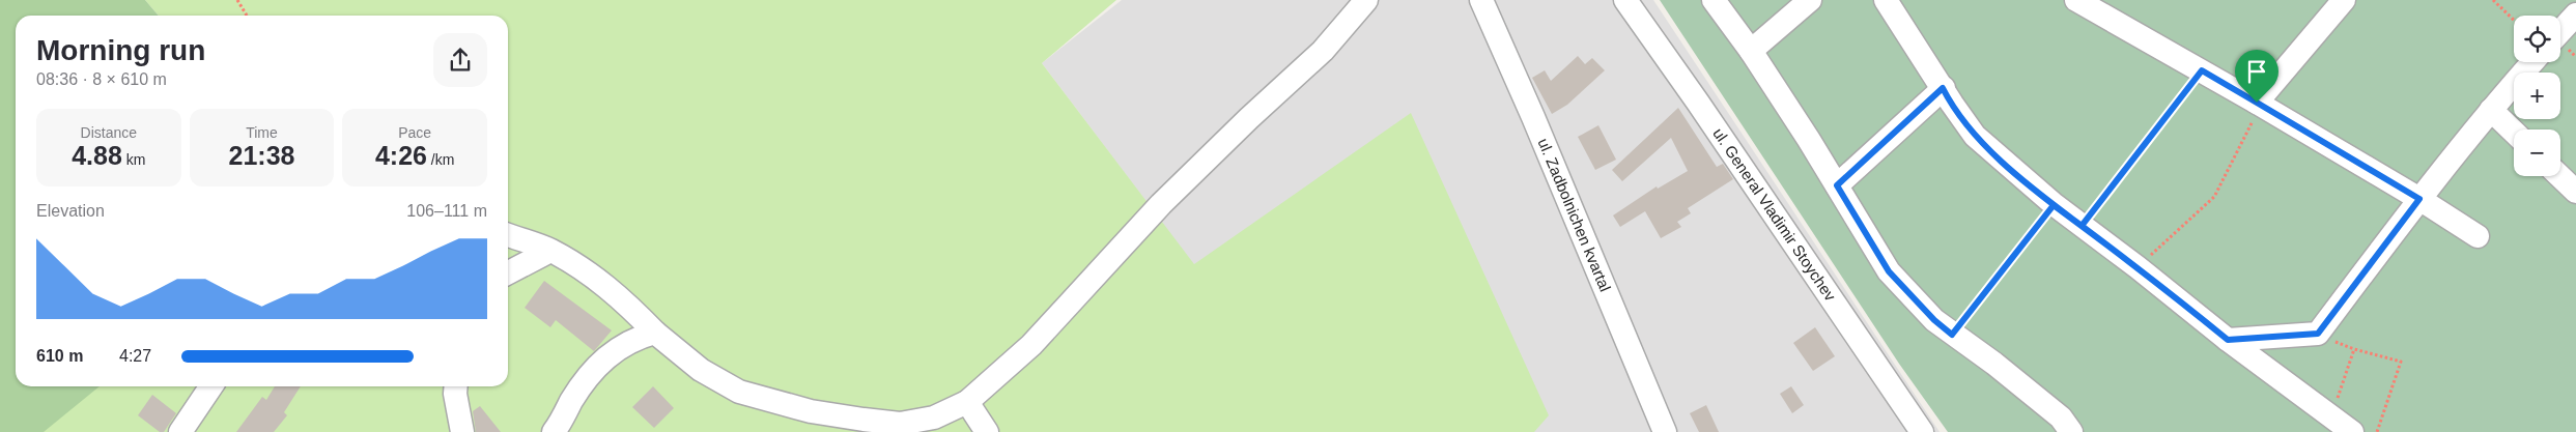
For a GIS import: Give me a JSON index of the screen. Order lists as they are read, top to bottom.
{
  "streets": {
    "street": ["ul. Zadbolnichen kvartal", "ul. General Vladimir Stoychev"]
  },
  "page": {
    "map_buttons": ["+", "−"],
    "heading": ["Morning run", "08:36 · 8 × 610 m"],
    "stats": [
      ["Distance", "4.88 km"],
      ["Time", "21:38"],
      ["Pace", "4:26 /km"]
    ],
    "chart": ["Elevation", "106–111 m"],
    "list": [
      {
        "name": "610 m",
        "note": "4:27"
      }
    ]
  }
}
